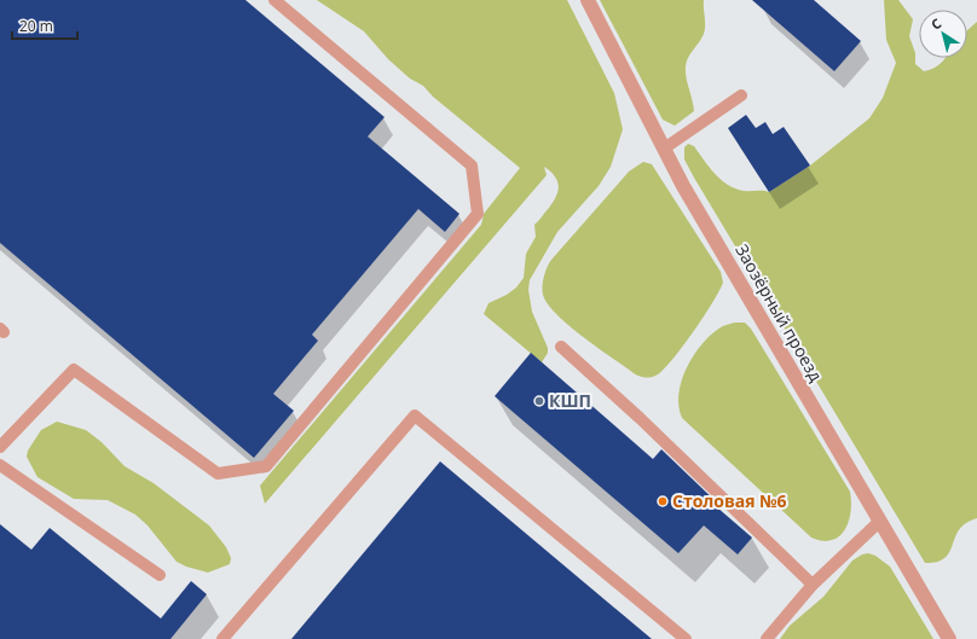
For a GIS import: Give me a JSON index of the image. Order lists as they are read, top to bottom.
{
  "streets": {
    "street": ["Заозёрный проезд"]
  },
  "places": ["КШП", "Столовая №6"],
  "scale_bar": "20 m",
  "north": "top left"
}
